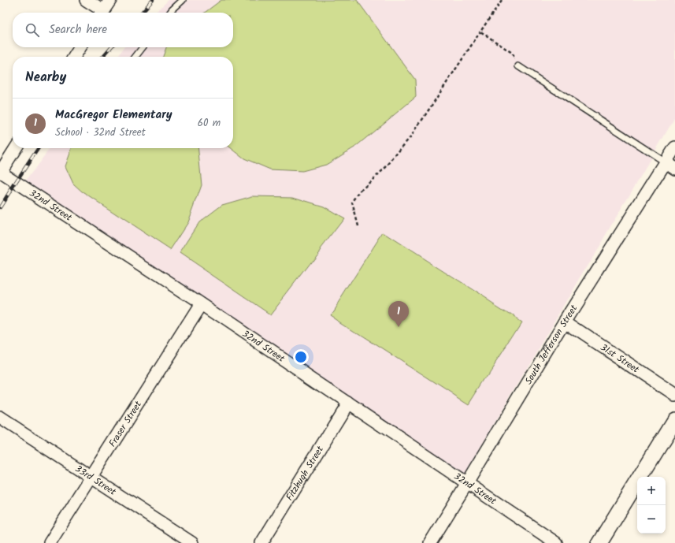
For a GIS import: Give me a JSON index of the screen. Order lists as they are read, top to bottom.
{
  "streets": {
    "street": [
      "32nd Street",
      "South Jefferson Street",
      "31st Street",
      "Fraser Street",
      "Fitzhugh Street",
      "33rd Street"
    ]
  },
  "crossings": [
    ["32nd Street", "South Jefferson Street"],
    ["32nd Street", "Fraser Street"],
    ["32nd Street", "Fitzhugh Street"],
    ["South Jefferson Street", "31st Street"],
    ["Fraser Street", "33rd Street"]
  ],
  "page": {
    "search": "Search here",
    "heading": "Nearby",
    "list": [
      {
        "mark": "1",
        "name": "MacGregor Elementary",
        "note": "School · 32nd Street",
        "value": "60 m"
      }
    ],
    "pins": "1",
    "map_buttons": ["+", "−"]
  }
}
